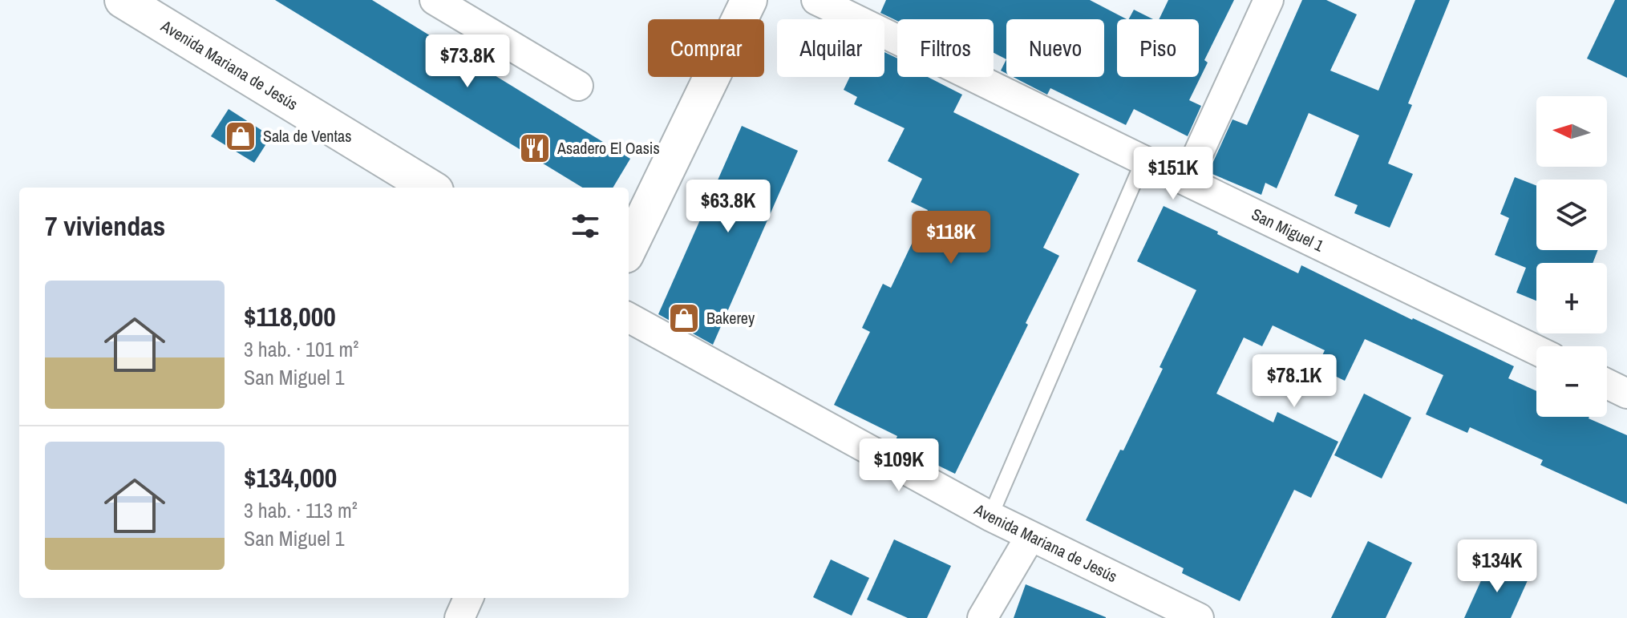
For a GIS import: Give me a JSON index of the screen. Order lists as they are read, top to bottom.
{
  "streets": {
    "street": ["Avenida Mariana de Jesús", "San Miguel 1"]
  },
  "places": {
    "shop": ["Sala de Ventas", "Bakerey"],
    "restaurant": ["Asadero El Oasis"]
  },
  "north": "left",
  "page": {
    "chip": [
      "Comprar",
      "Alquilar",
      "Filtros",
      "Nuevo",
      "Piso"
    ],
    "price": [
      "$73.8K",
      "$151K",
      "$63.8K",
      "$118K",
      "$78.1K",
      "$109K",
      "$134K"
    ],
    "map_buttons": ["+", "−"],
    "heading": "7 viviendas",
    "list": [
      {
        "name": "$118,000",
        "note": "3 hab. · 101 m² · San Miguel 1"
      },
      {
        "name": "$134,000",
        "note": "3 hab. · 113 m² · San Miguel 1"
      }
    ]
  }
}
